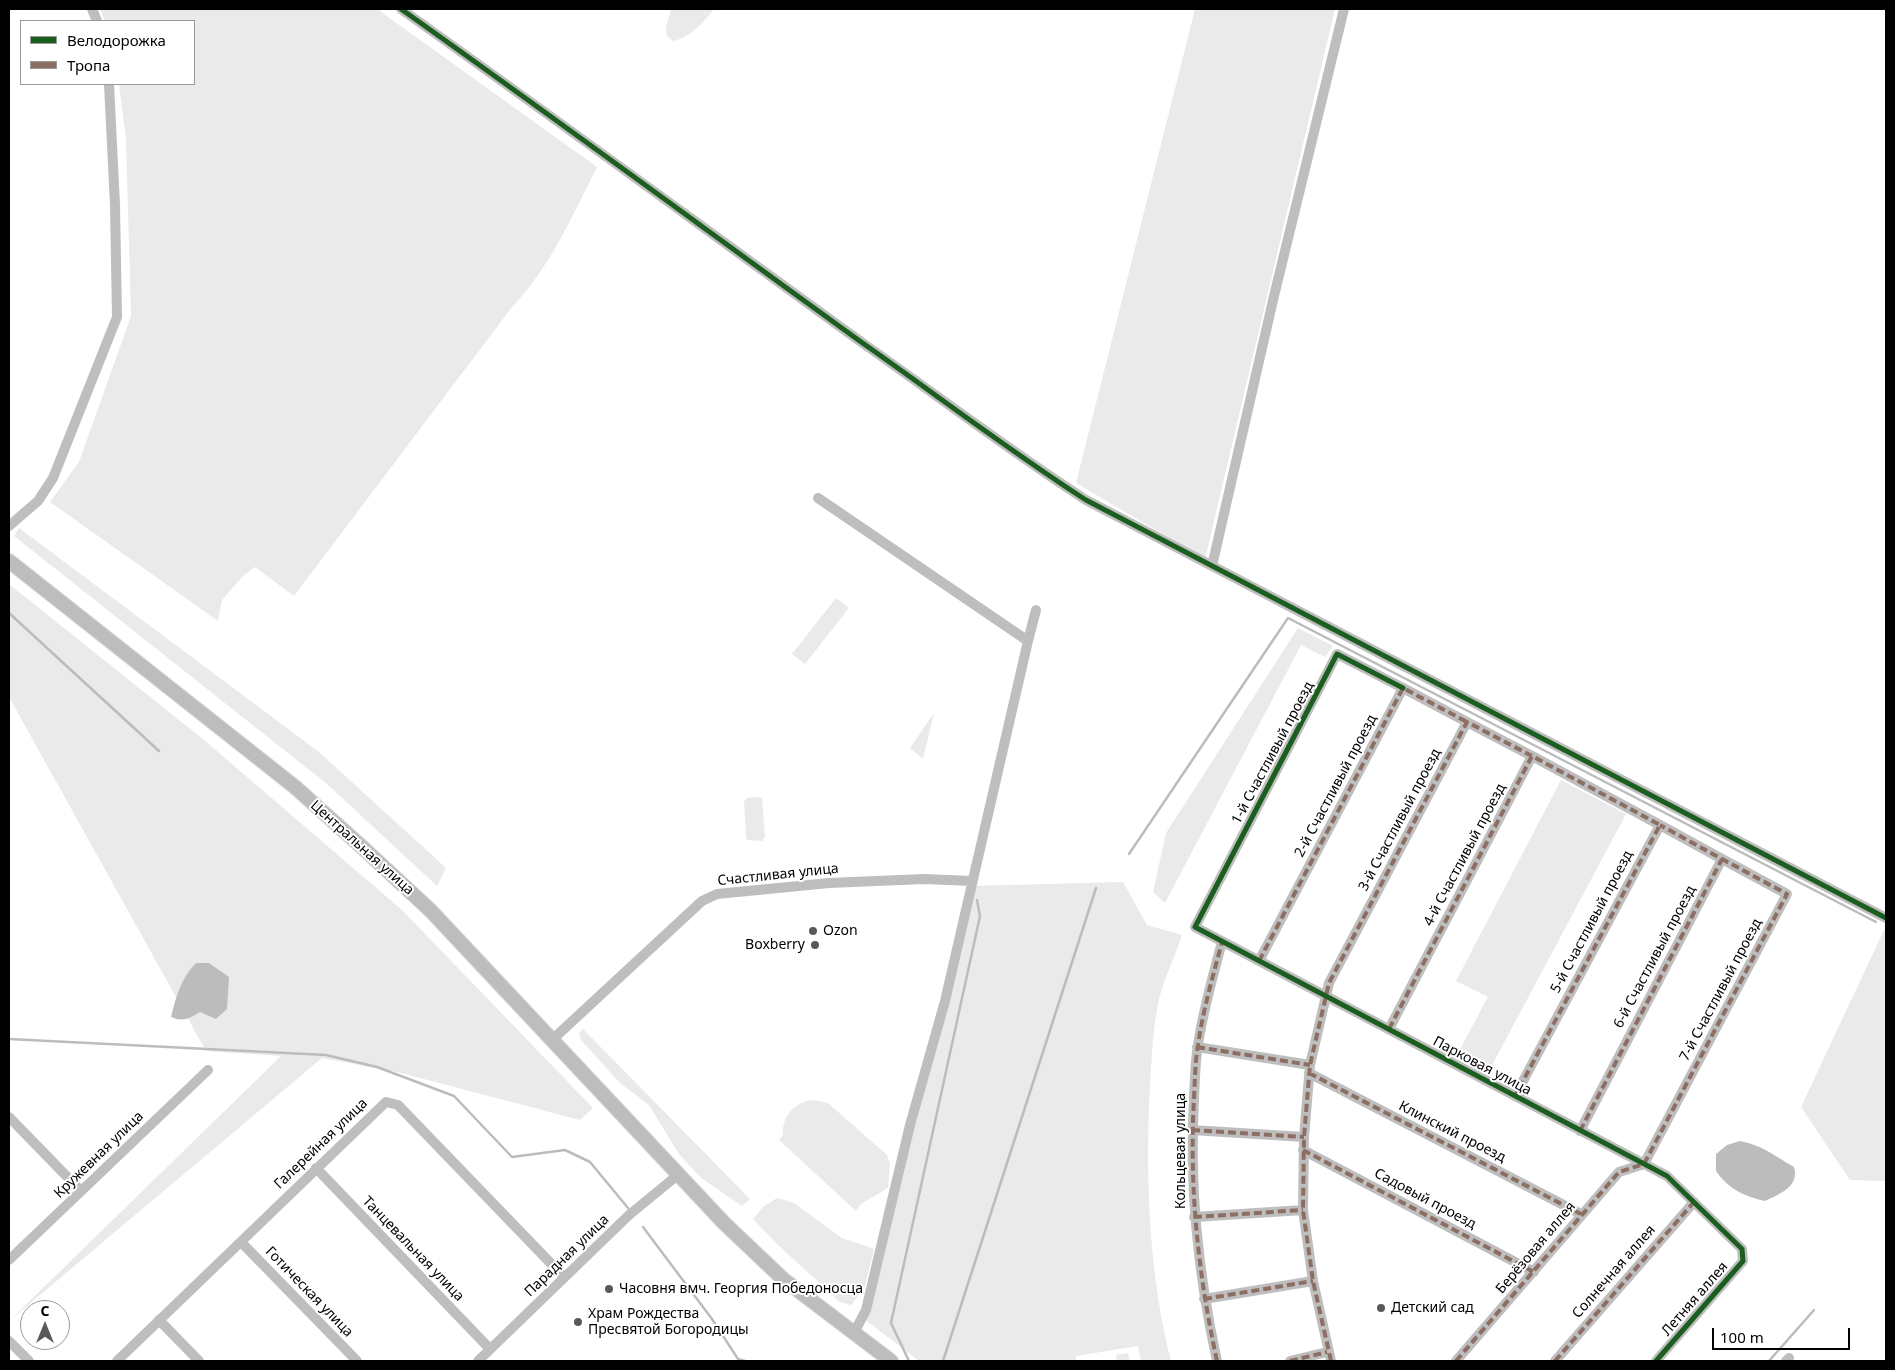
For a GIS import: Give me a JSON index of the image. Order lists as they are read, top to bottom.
{
  "streets": {
    "main road": ["Центральная улица"],
    "street": [
      "1-й Счастливый проезд",
      "2-й Счастливый проезд",
      "3-й Счастливый проезд",
      "4-й Счастливый проезд",
      "Счастливая улица",
      "5-й Счастливый проезд",
      "6-й Счастливый проезд",
      "7-й Счастливый проезд",
      "Парковая улица",
      "Клинский проезд",
      "Галерейная улица",
      "Кольцевая улица",
      "Кружевная улица",
      "Садовый проезд",
      "Берёзовая аллея",
      "Танцевальная улица",
      "Парадная улица",
      "Солнечная аллея",
      "Готическая улица",
      "Летняя аллея"
    ]
  },
  "crossings": [
    ["1-й Счастливый проезд", "2-й Счастливый проезд"],
    ["1-й Счастливый проезд", "Парковая улица"],
    ["2-й Счастливый проезд", "Парковая улица"],
    ["3-й Счастливый проезд", "Парковая улица"],
    ["3-й Счастливый проезд", "Клинский проезд"],
    ["3-й Счастливый проезд", "Садовый проезд"],
    ["Центральная улица", "Счастливая улица"],
    ["Центральная улица", "Парадная улица"],
    ["4-й Счастливый проезд", "Парковая улица"],
    ["5-й Счастливый проезд", "Парковая улица"],
    ["6-й Счастливый проезд", "7-й Счастливый проезд"],
    ["6-й Счастливый проезд", "Парковая улица"],
    ["7-й Счастливый проезд", "Парковая улица"],
    ["7-й Счастливый проезд", "Берёзовая аллея"],
    ["Парковая улица", "Кольцевая улица"],
    ["Парковая улица", "Берёзовая аллея"],
    ["Парковая улица", "Солнечная аллея"],
    ["Парковая улица", "Летняя аллея"],
    ["Клинский проезд", "Кольцевая улица"],
    ["Клинский проезд", "Берёзовая аллея"],
    ["Галерейная улица", "Танцевальная улица"],
    ["Галерейная улица", "Парадная улица"],
    ["Галерейная улица", "Готическая улица"],
    ["Садовый проезд", "Берёзовая аллея"],
    ["Танцевальная улица", "Парадная улица"]
  ],
  "places": [
    "Ozon",
    "Boxberry",
    "Часовня вмч. Георгия Победоносца",
    "Детский сад",
    "Храм Рождества Пресвятой Богородицы"
  ],
  "legend": ["Велодорожка", "Тропа"],
  "scale_bar": "100 m",
  "north": "top"
}
